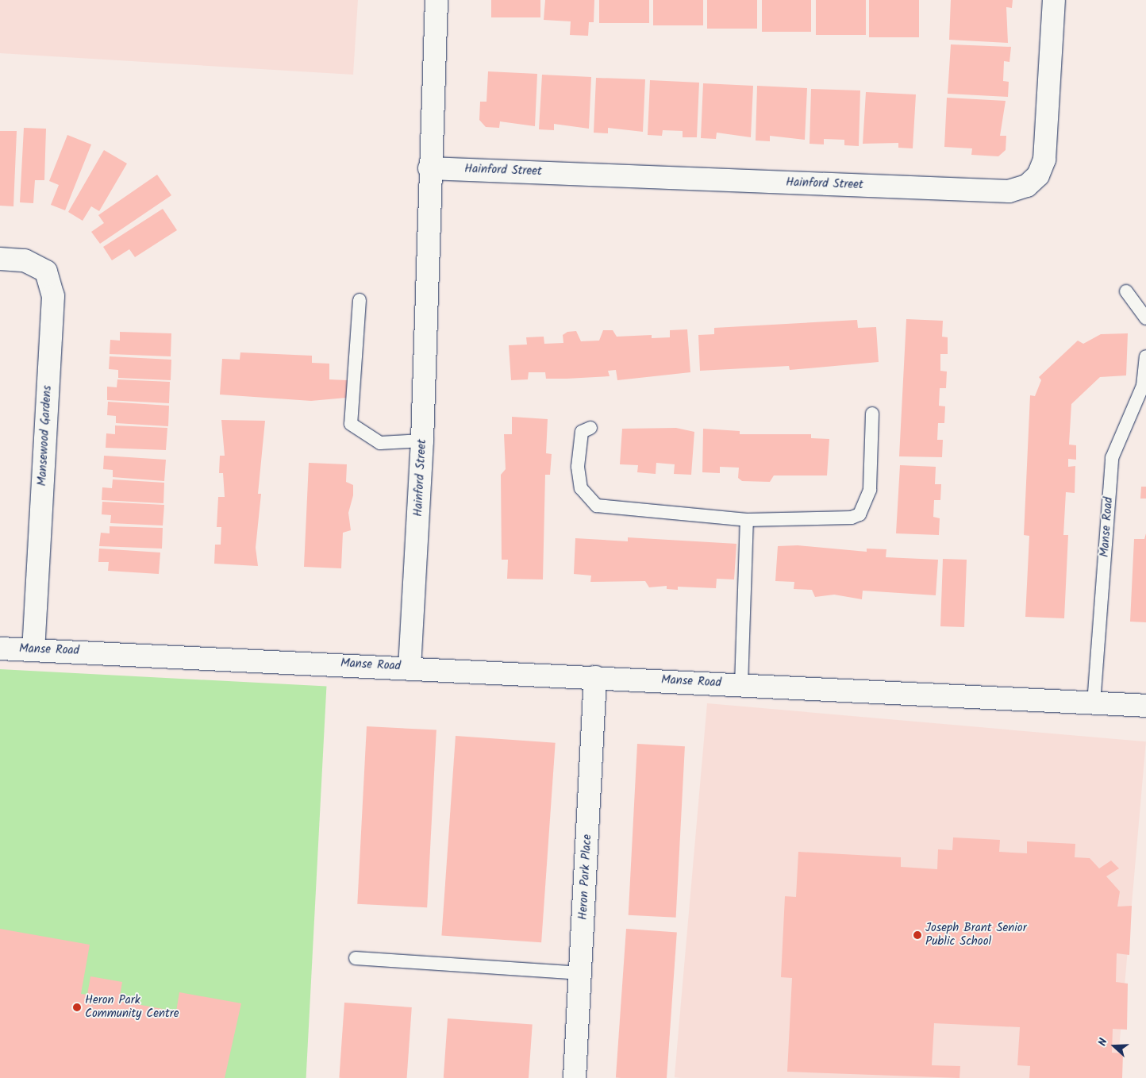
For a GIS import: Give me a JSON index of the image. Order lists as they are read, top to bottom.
{
  "streets": {
    "street": [
      "Hainford Street",
      "Mansewood Gardens",
      "Manse Road",
      "Heron Park Place"
    ]
  },
  "crossings": [
    ["Hainford Street", "Manse Road"],
    ["Mansewood Gardens", "Manse Road"],
    ["Manse Road", "Heron Park Place"]
  ],
  "places": ["Joseph Brant Senior Public School", "Heron Park Community Centre"],
  "north": "left"
}
